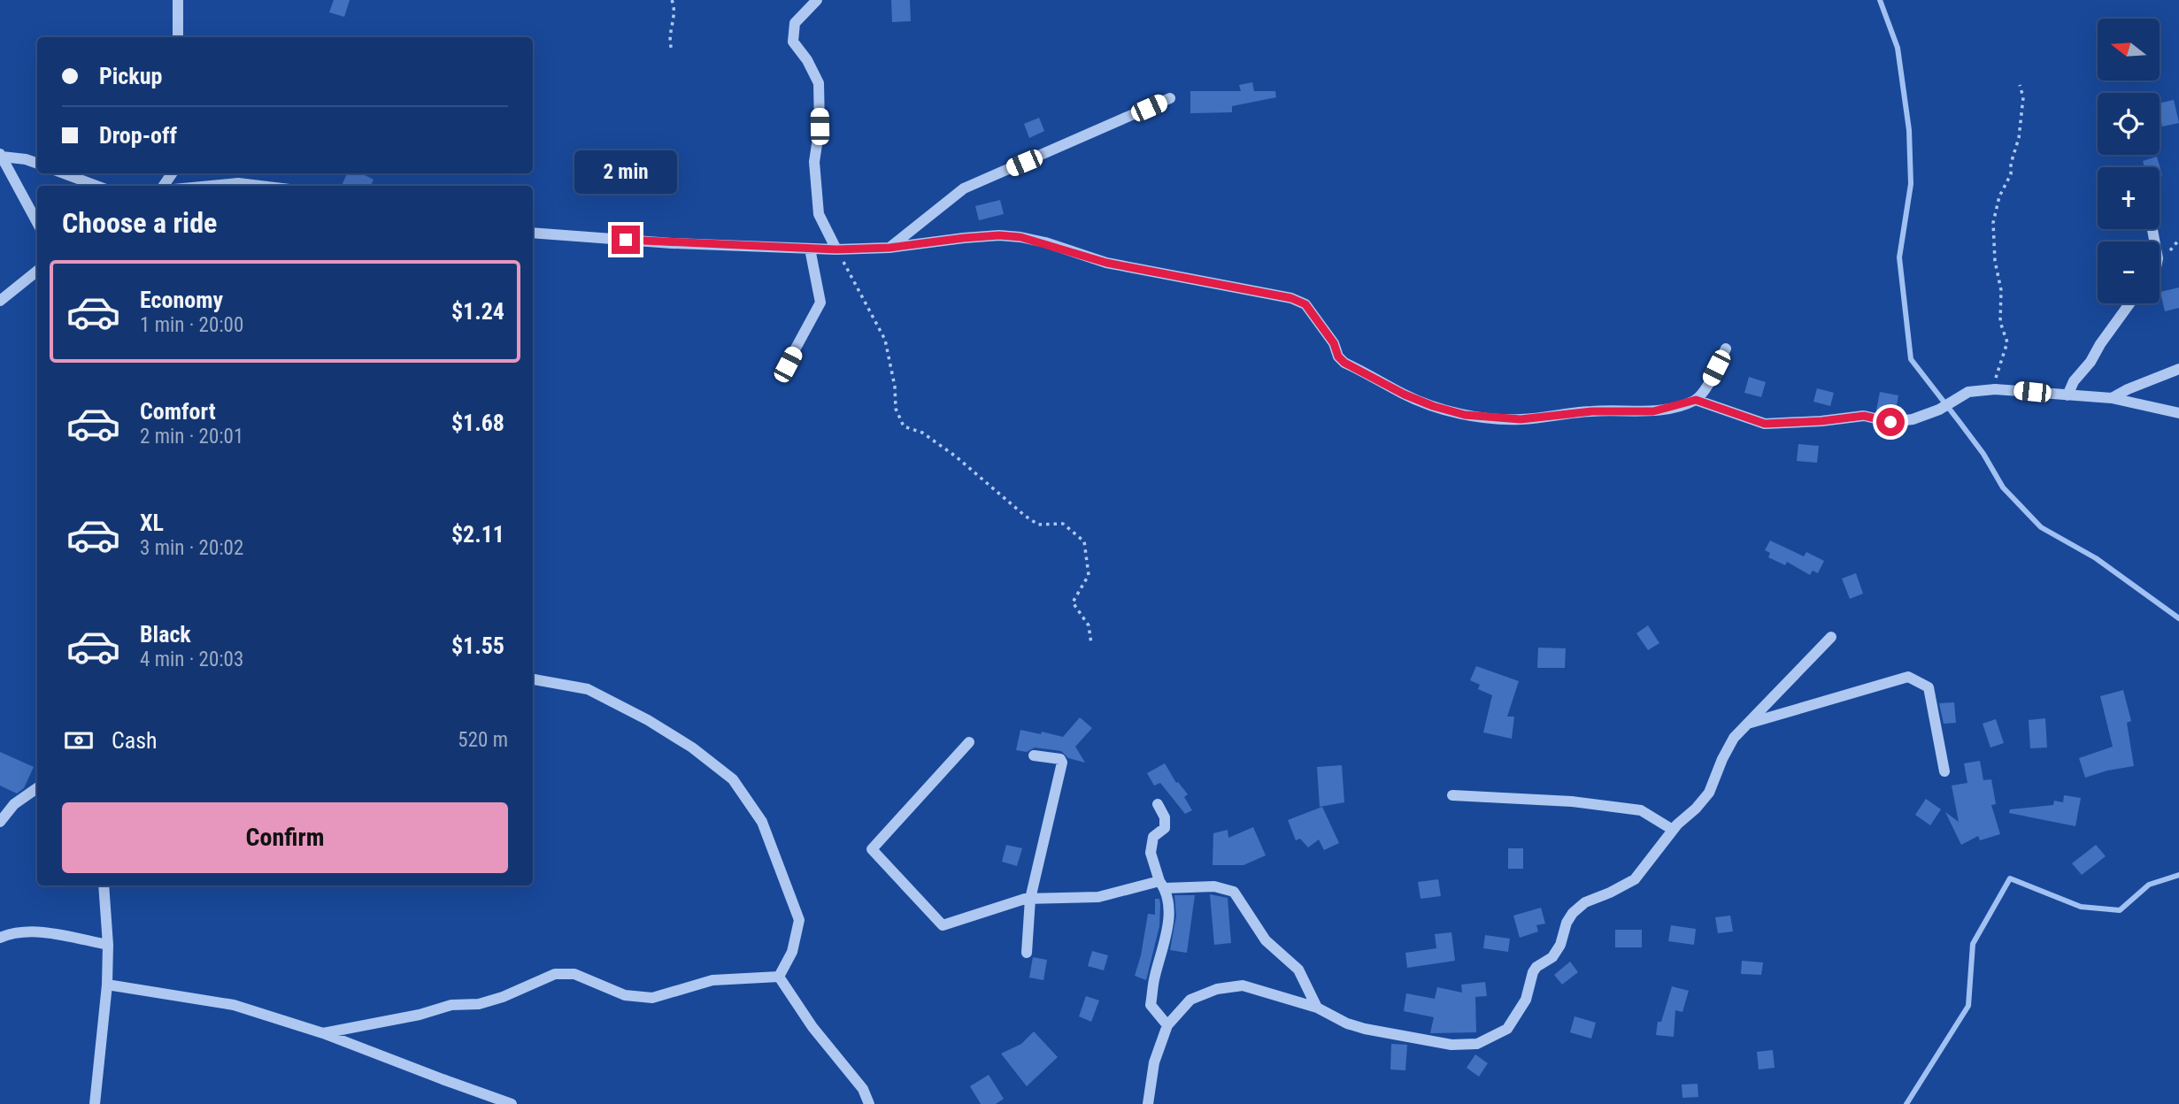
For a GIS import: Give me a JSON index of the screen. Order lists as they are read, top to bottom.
{
  "north": "left",
  "page": {
    "map_buttons": ["+", "−"],
    "banner": ["Pickup", "Drop-off"],
    "bubble": "2 min",
    "heading": "Choose a ride",
    "list": [
      {
        "name": "Economy",
        "note": "1 min · 20:00",
        "value": "$1.24"
      },
      {
        "name": "Comfort",
        "note": "2 min · 20:01",
        "value": "$1.68"
      },
      {
        "name": "XL",
        "note": "3 min · 20:02",
        "value": "$2.11"
      },
      {
        "name": "Black",
        "note": "4 min · 20:03",
        "value": "$1.55"
      }
    ],
    "pay": ["Cash", "520 m"],
    "buttons": "Confirm"
  }
}
